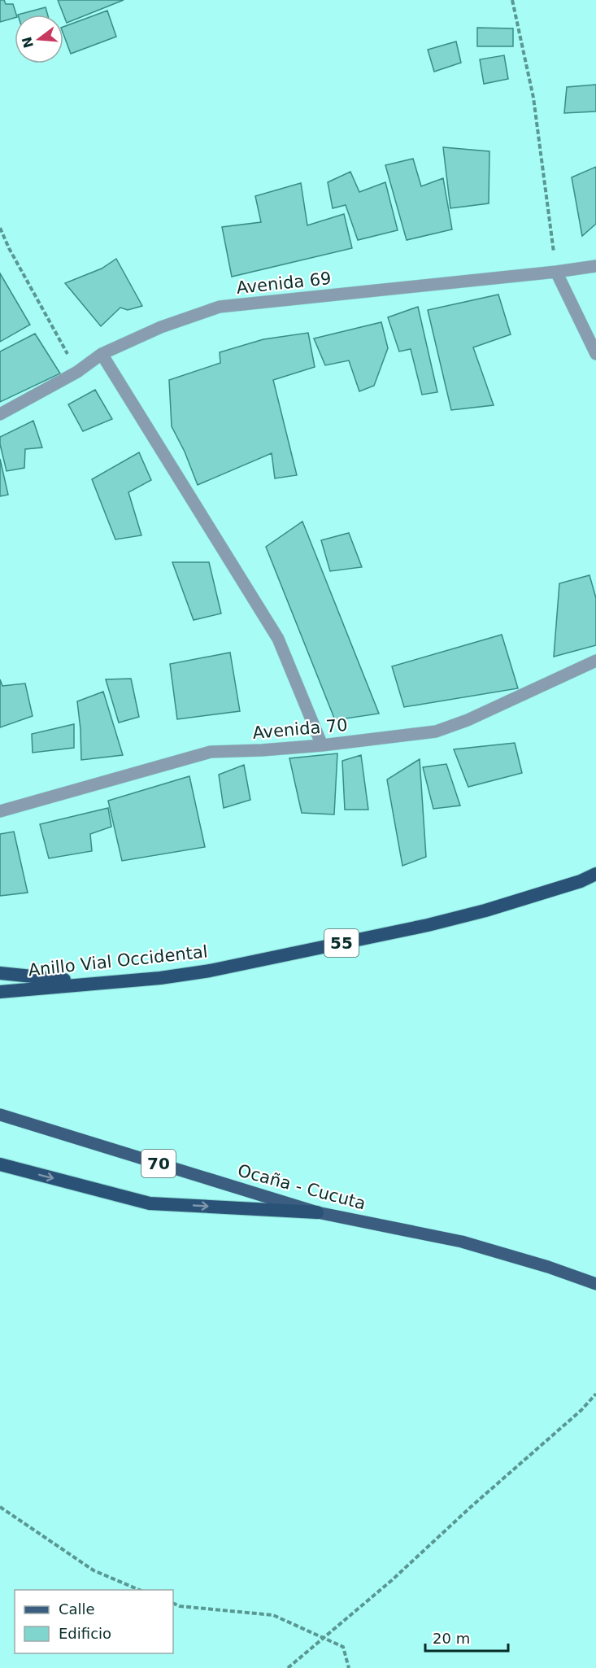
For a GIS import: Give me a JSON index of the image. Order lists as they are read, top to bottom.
{
  "streets": {
    "highway": ["55", "Anillo Vial Occidental"],
    "main road": ["70", "Ocaña - Cucuta"],
    "street": ["Avenida 69", "Avenida 70"]
  },
  "legend": ["Calle", "Edificio"],
  "scale_bar": "20 m",
  "north": "left"
}
